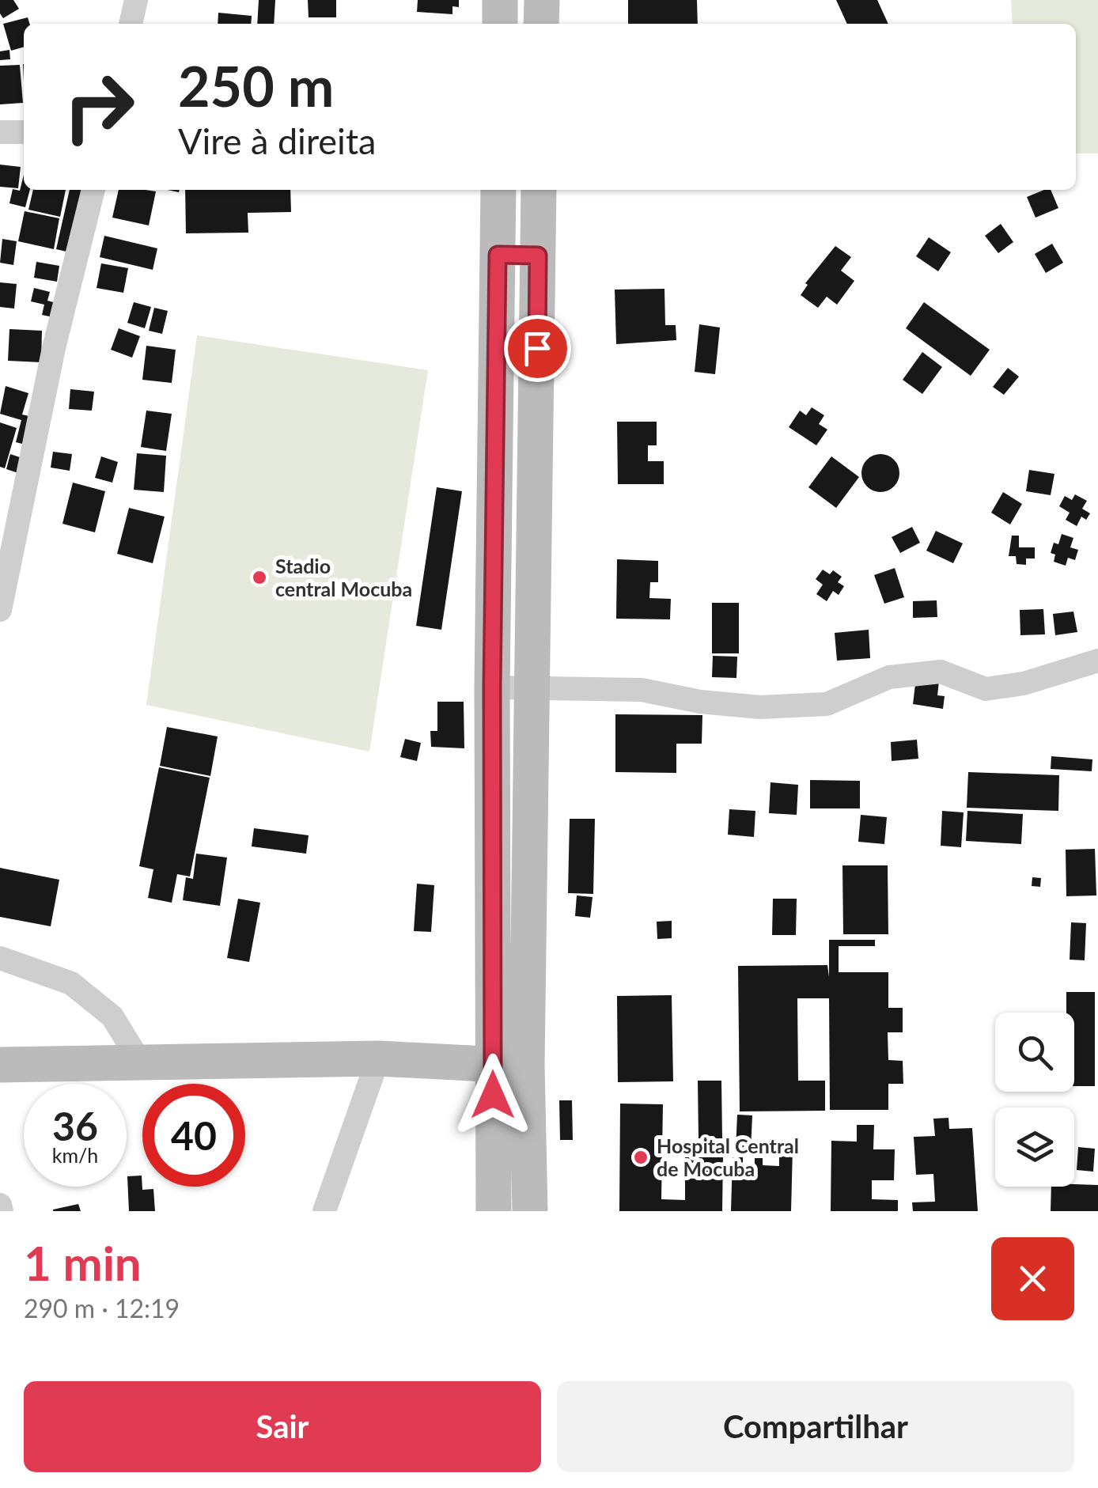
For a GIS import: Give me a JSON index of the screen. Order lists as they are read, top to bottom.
{
  "places": ["Stadio central Mocuba", "Hospital Central de Mocuba"],
  "page": {
    "turn": ["250 m", "Vire à direita"],
    "speed": "36 km/h",
    "limit": "40",
    "heading": ["1 min", "290 m · 12:19"],
    "buttons": ["Sair", "Compartilhar"]
  }
}
